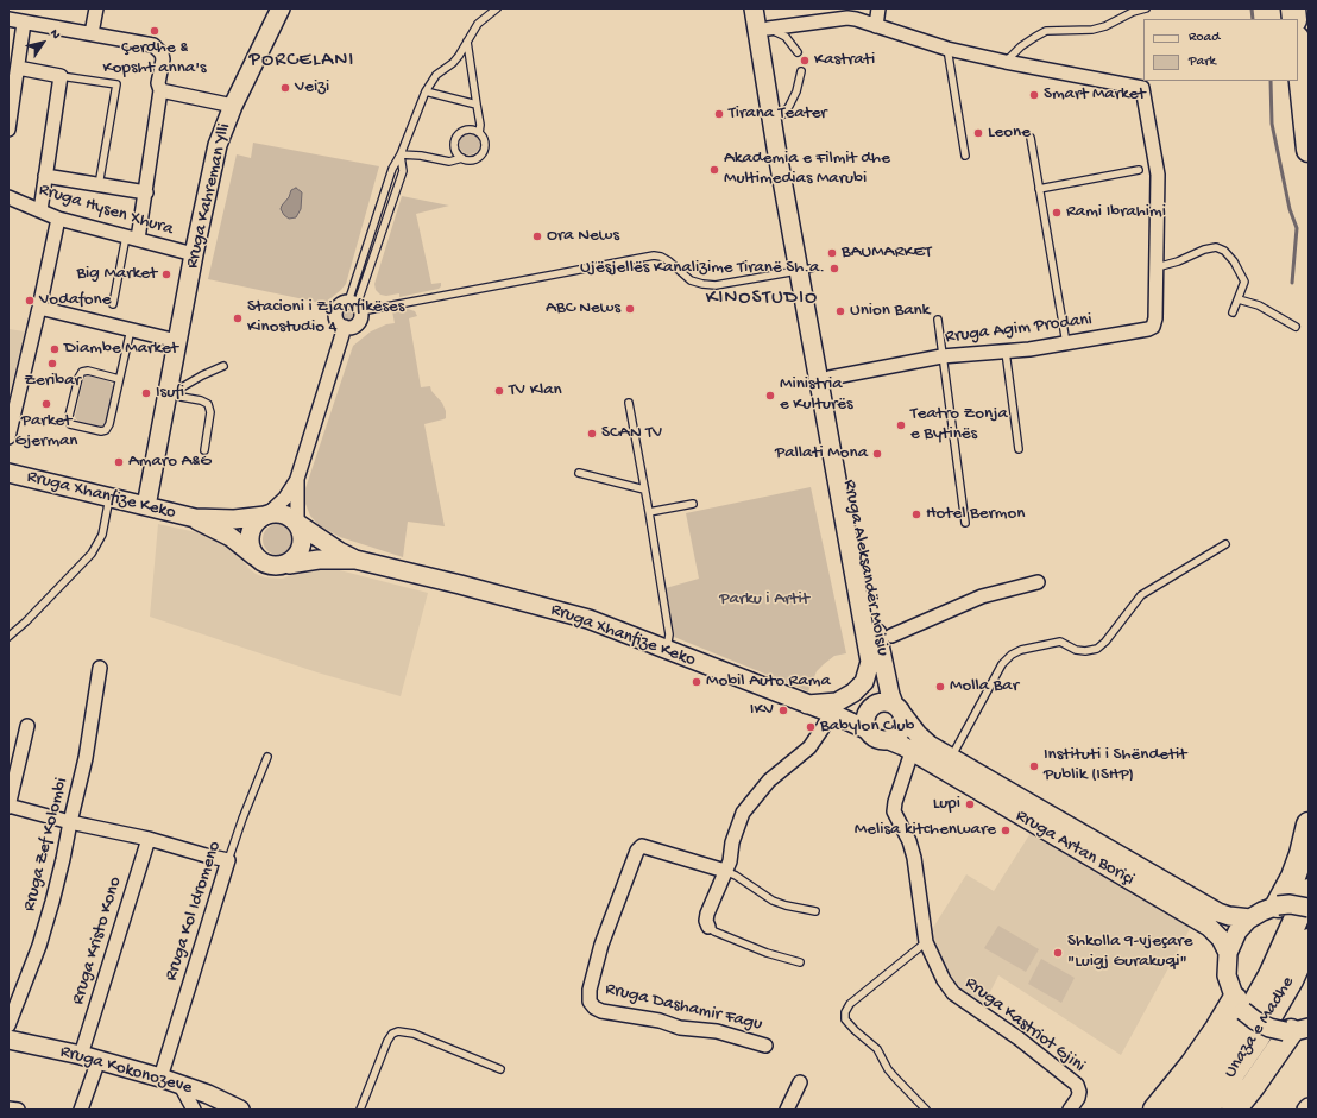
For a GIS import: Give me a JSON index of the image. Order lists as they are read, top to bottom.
{
  "streets": {
    "highway": ["Unaza e Madhe"],
    "main road": [
      "Rruga Kahreman Ylli",
      "Rruga Xhanfize Keko",
      "Rruga Aleksandër Moisiu",
      "Rruga Artan Boriçi",
      "Rruga Kokonozeve"
    ],
    "street": [
      "Rruga Hysen Xhura",
      "Rruga Agim Prodani",
      "Rruga Zef Kolombi",
      "Rruga Kol Idromeno",
      "Rruga Kristo Kono",
      "Rruga Dashamir Fagu",
      "Rruga Kastriot Gjini"
    ]
  },
  "crossings": [
    ["Rruga Kahreman Ylli", "Rruga Hysen Xhura"],
    ["Rruga Kahreman Ylli", "Rruga Xhanfize Keko"],
    ["Rruga Agim Prodani", "Rruga Aleksandër Moisiu"],
    ["Rruga Xhanfize Keko", "Rruga Artan Boriçi"],
    ["Rruga Aleksandër Moisiu", "Rruga Artan Boriçi"],
    ["Rruga Artan Boriçi", "Rruga Kastriot Gjini"],
    ["Rruga Kol Idromeno", "Rruga Kokonozeve"],
    ["Rruga Kristo Kono", "Rruga Kokonozeve"]
  ],
  "districts": ["PORCELANI", "KINOSTUDIO"],
  "parks": ["Parku i Artit"],
  "places": [
    "Çerdhe & Kopsht anna's",
    "Kastrati",
    "Veizi",
    "Smart Market",
    "Tirana Teater",
    "Leone",
    "Akademia e Filmit dhe Multimedias Marubi",
    "Rami Ibrahimi",
    "Ora News",
    "BAUMARKET",
    "Ujësjellës Kanalizime Tiranë Sh.a.",
    "Big Market",
    "Vodafone",
    "ABC News",
    "Union Bank",
    "Stacioni i Zjarrfikëses Kinostudio 4",
    "Diambe Market",
    "Zeribar",
    "TV Klan",
    "Isufi",
    "Ministria e Kulturës",
    "Parket Gjerman",
    "Teatro Zonja e Bytinës",
    "SCAN TV",
    "Pallati Mona",
    "Amaro A&G",
    "Hotel Bermon",
    "Mobil Auto Rama",
    "Molla Bar",
    "IKV",
    "Babylon Club",
    "Instituti i Shëndetit Publik (ISHP)",
    "Lupi",
    "Melisa kitchenware",
    "Shkolla 9-vjeçare \"Luigj Gurakuqi\""
  ],
  "legend": ["Road", "Park"],
  "north": "top right"
}
